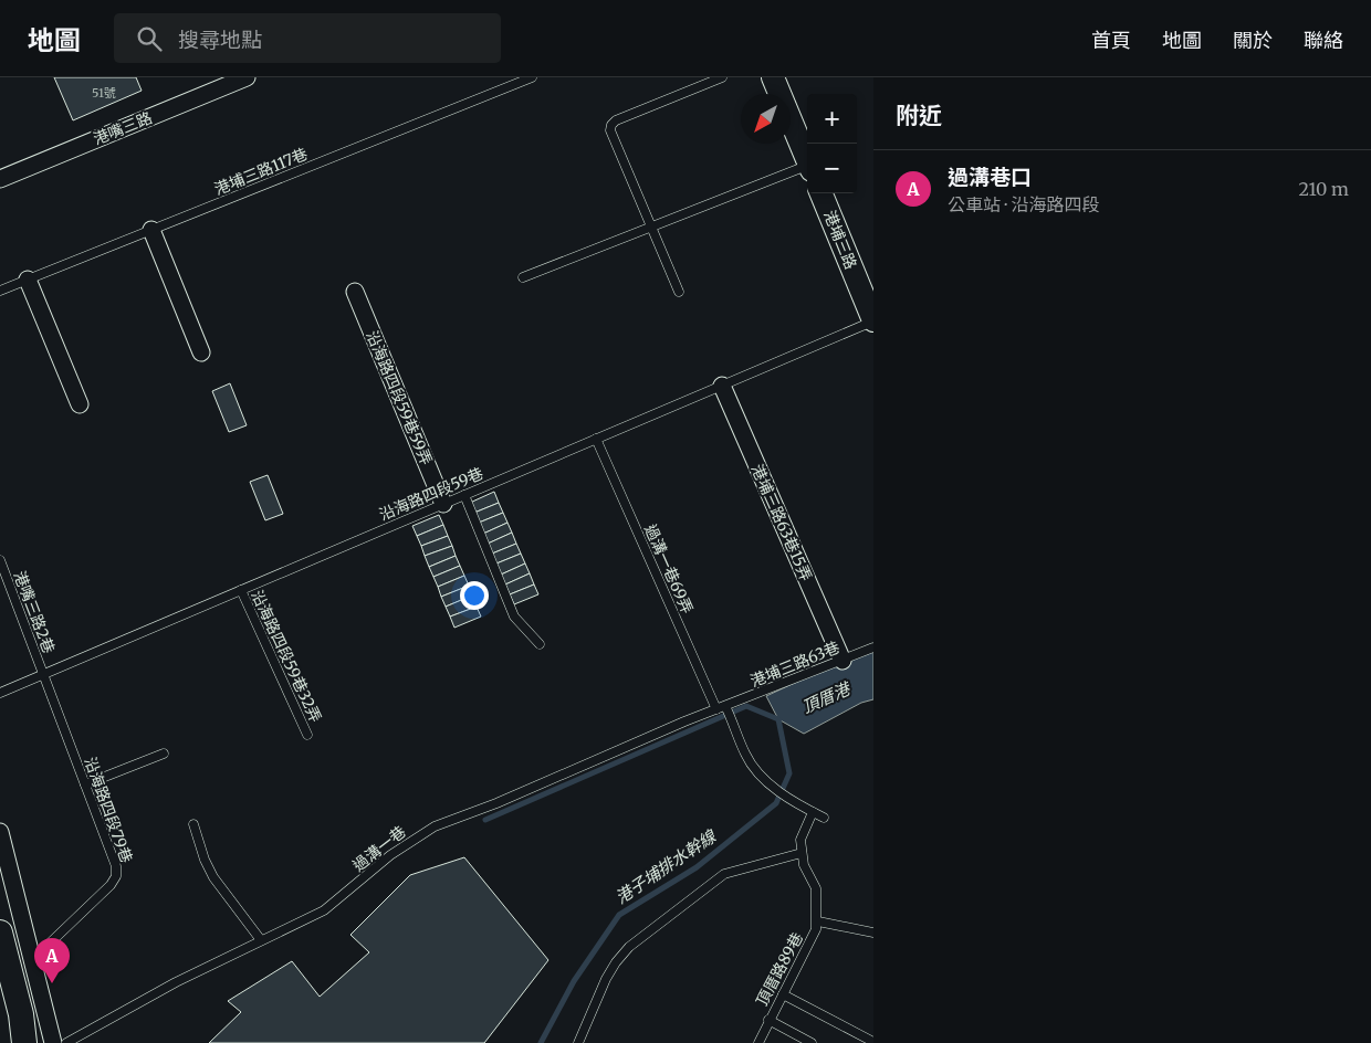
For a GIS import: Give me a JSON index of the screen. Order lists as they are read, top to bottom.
{
  "streets": {
    "street": [
      "港嘴三路",
      "港埔三路",
      "沿海路四段59巷59弄",
      "港埔三路63巷15弄"
    ],
    "lane": [
      "港埔三路117巷",
      "沿海路四段59巷",
      "過溝一巷69弄",
      "港嘴三路2巷",
      "沿海路四段59巷32弄",
      "港埔三路63巷",
      "沿海路四段79巷",
      "過溝一巷",
      "頂厝路89巷"
    ]
  },
  "crossings": [
    ["港埔三路", "沿海路四段59巷"],
    ["沿海路四段59巷59弄", "沿海路四段59巷"],
    ["沿海路四段59巷", "港埔三路63巷15弄"],
    ["沿海路四段59巷", "過溝一巷69弄"],
    ["沿海路四段59巷", "港嘴三路2巷"],
    ["沿海路四段59巷", "沿海路四段59巷32弄"],
    ["沿海路四段59巷", "沿海路四段79巷"],
    ["港埔三路63巷15弄", "港埔三路63巷"],
    ["過溝一巷69弄", "過溝一巷"],
    ["港嘴三路2巷", "沿海路四段79巷"],
    ["港埔三路63巷", "過溝一巷"]
  ],
  "water": ["頂厝港", "港子埔排水幹線"],
  "house_numbers": ["51號"],
  "north": "bottom left",
  "page": {
    "header": "地圖",
    "search": "搜尋地點",
    "nav": [
      "首頁",
      "地圖",
      "關於",
      "聯絡"
    ],
    "heading": "附近",
    "map_buttons": ["+", "−"],
    "list": [
      {
        "mark": "A",
        "name": "過溝巷口",
        "note": "公車站 · 沿海路四段",
        "value": "210 m"
      }
    ],
    "pins": "A"
  }
}
